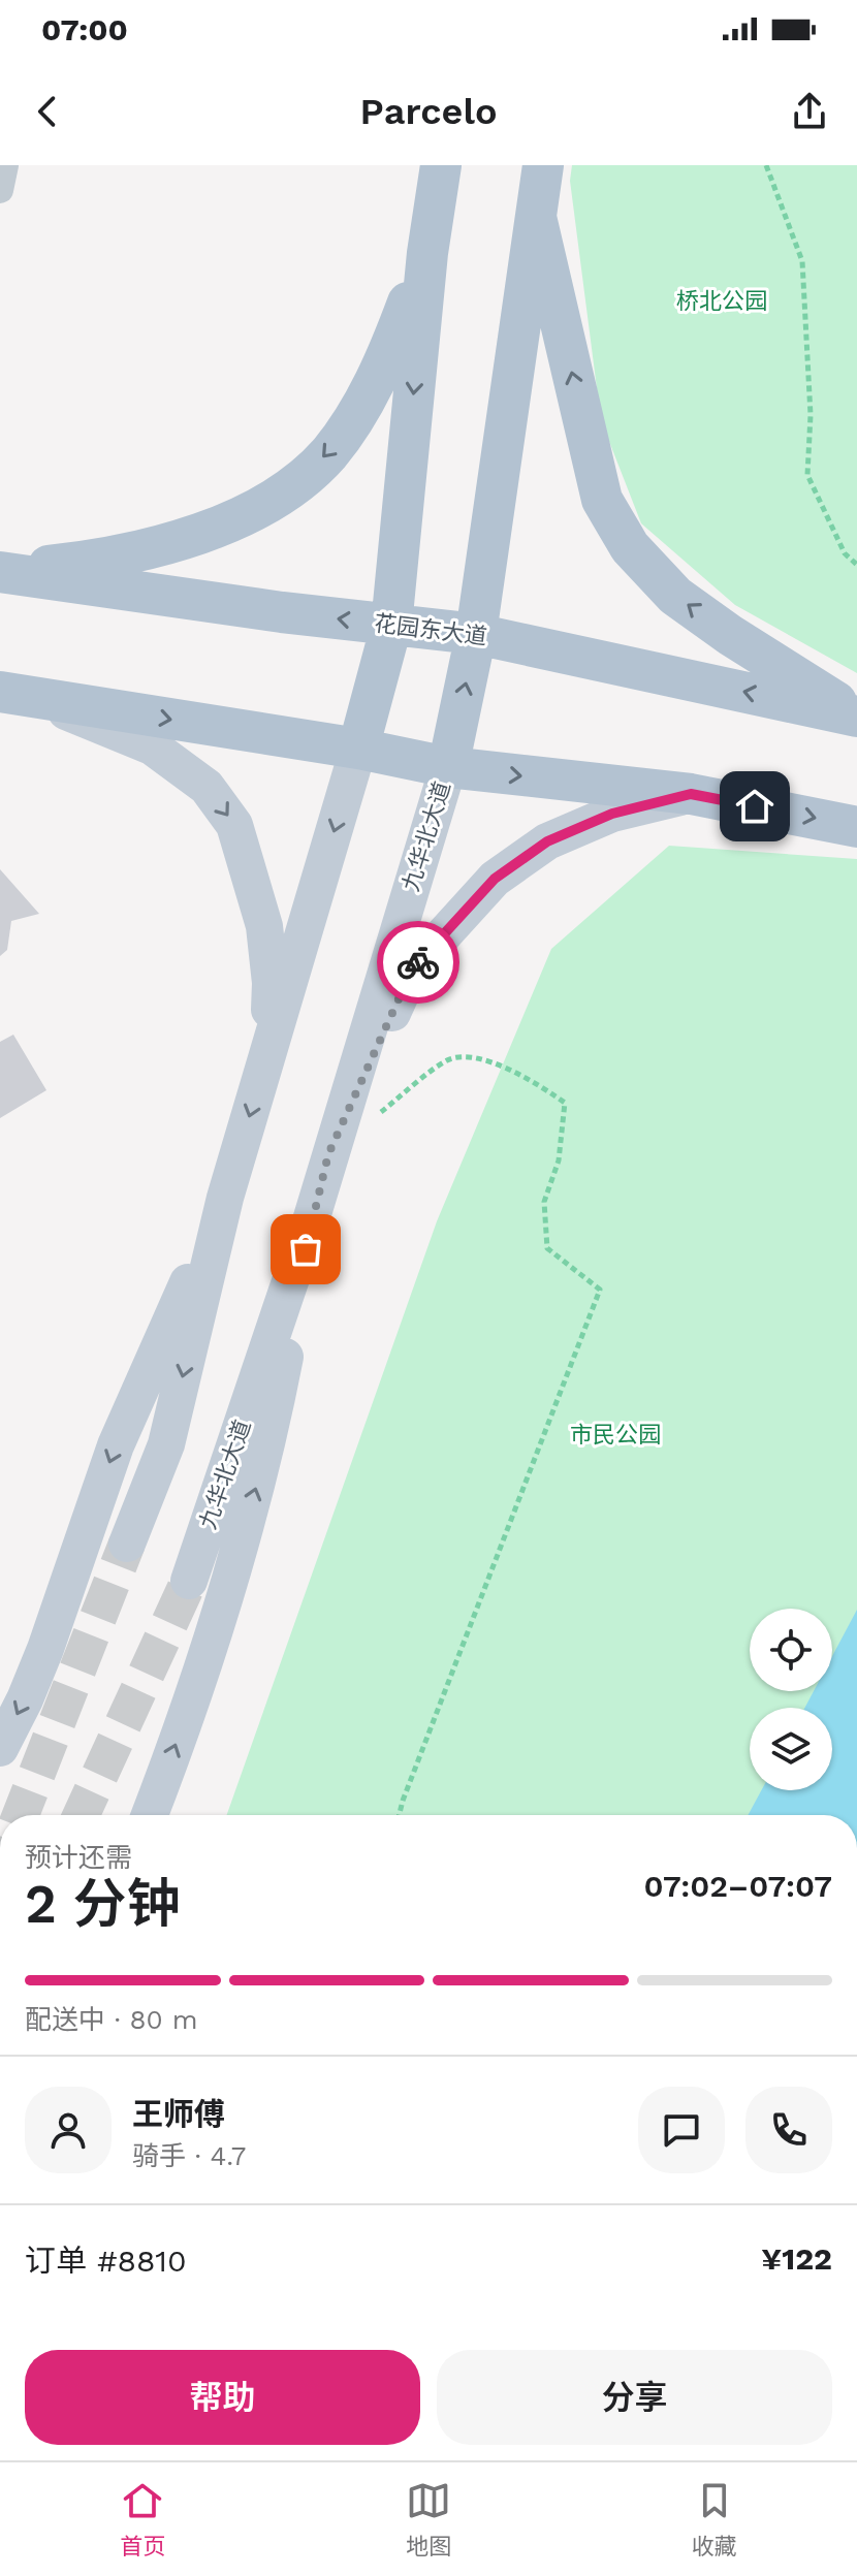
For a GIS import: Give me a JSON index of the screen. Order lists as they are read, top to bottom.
{
  "streets": {
    "main road": ["花园东大道", "九华北大道"]
  },
  "crossings": [
    ["花园东大道", "九华北大道"]
  ],
  "parks": ["桥北公园", "市民公园"],
  "page": {
    "status": "07:00",
    "header": "Parcelo",
    "heading": ["2 分钟", "预计还需", "07:02–07:07"],
    "panel": [
      "王师傅",
      "骑手 · 4.7",
      "订单 #8810",
      "¥122"
    ],
    "bar": "配送中 · 80 m",
    "buttons": ["帮助", "分享"],
    "tabs": ["首页", "地图", "收藏"]
  }
}
